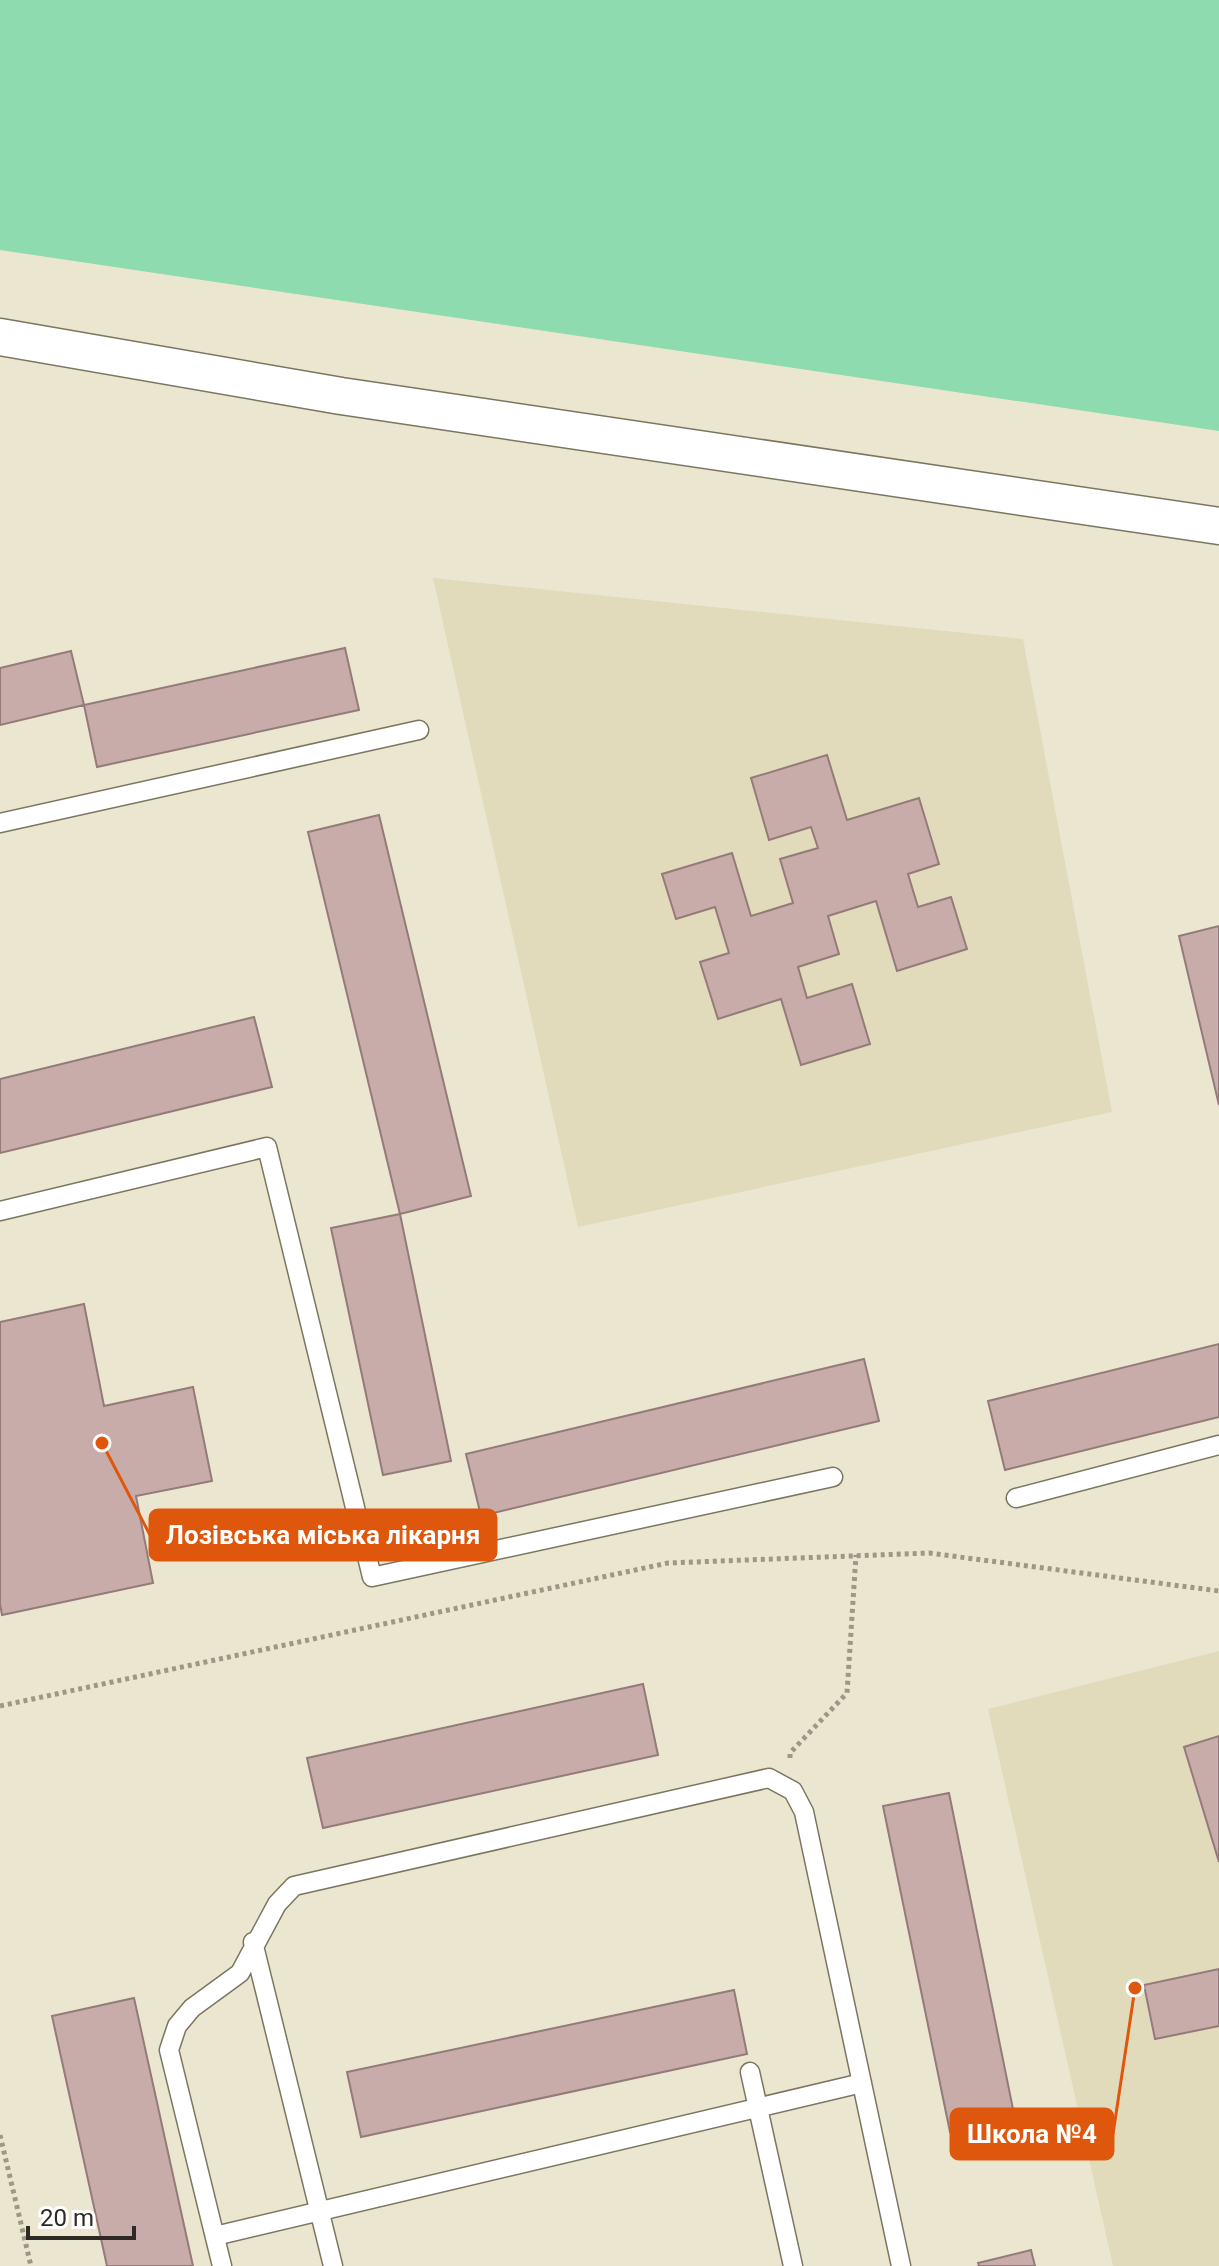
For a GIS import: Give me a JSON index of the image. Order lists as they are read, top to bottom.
{
  "places": ["Лозівська міська лікарня", "Школа №4"],
  "scale_bar": "20 m"
}
